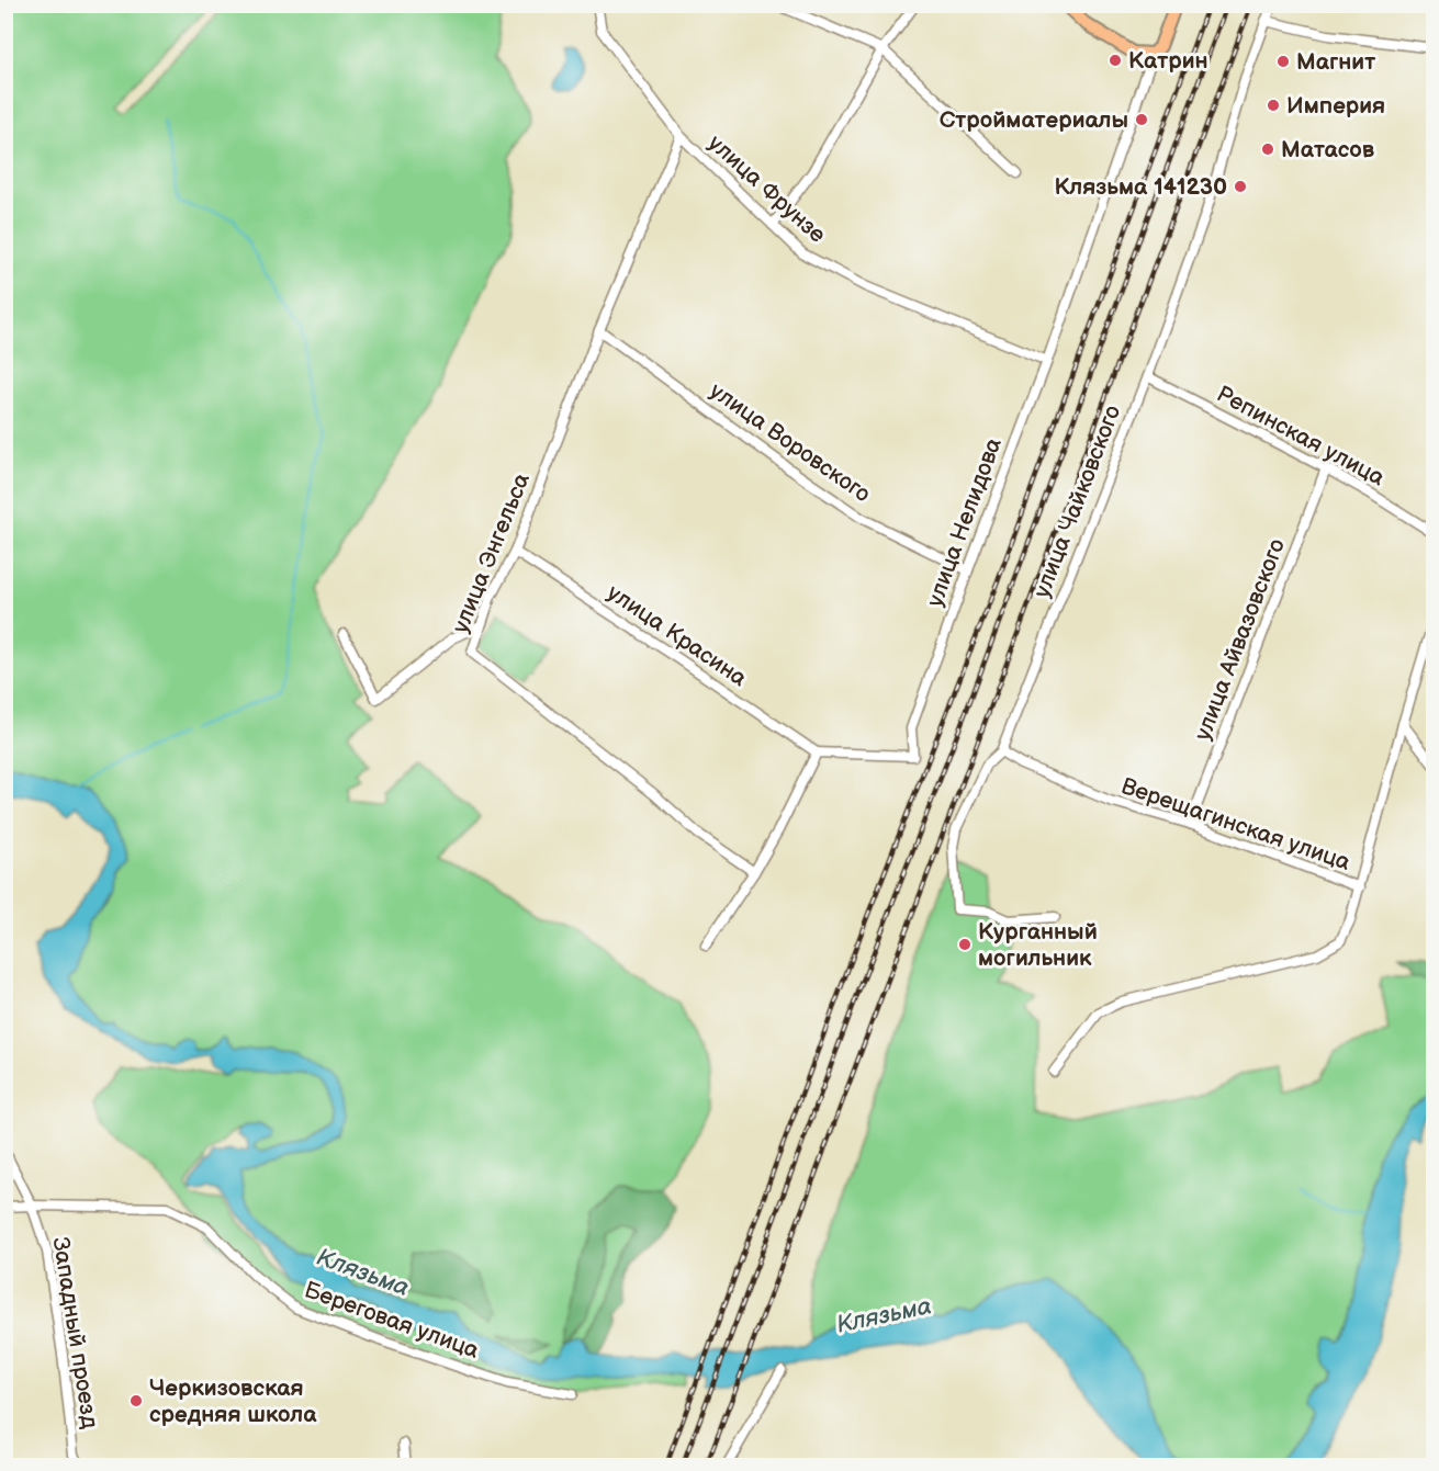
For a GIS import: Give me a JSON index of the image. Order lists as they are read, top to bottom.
{
  "streets": {
    "main road": ["улица Нелидова"],
    "street": [
      "улица Фрунзе",
      "Репинская улица",
      "улица Воровского",
      "улица Чайковского",
      "улица Энгельса",
      "улица Красина",
      "улица Айвазовского",
      "Верещагинская улица",
      "Береговая улица",
      "Западный проезд"
    ]
  },
  "crossings": [
    ["улица Фрунзе", "улица Нелидова"],
    ["улица Фрунзе", "улица Энгельса"],
    ["Репинская улица", "улица Чайковского"],
    ["Репинская улица", "улица Айвазовского"],
    ["улица Воровского", "улица Нелидова"],
    ["улица Воровского", "улица Энгельса"],
    ["улица Чайковского", "Верещагинская улица"],
    ["улица Нелидова", "улица Красина"],
    ["улица Энгельса", "улица Красина"],
    ["улица Айвазовского", "Верещагинская улица"],
    ["Береговая улица", "Западный проезд"]
  ],
  "water": ["Клязьма"],
  "places": [
    "Катрин",
    "Магнит",
    "Империя",
    "Стройматериалы",
    "Матасов",
    "Клязьма 141230",
    "Курганный могильник",
    "Черкизовская средняя школа"
  ]
}
